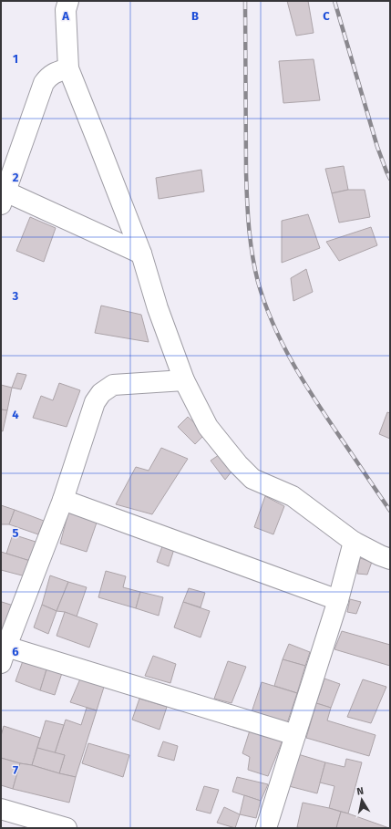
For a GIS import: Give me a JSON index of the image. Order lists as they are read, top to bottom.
{
  "north": "top",
  "grid": {
    "columns": ["A", "B", "C"],
    "rows": [
      "1",
      "2",
      "3",
      "4",
      "5",
      "6",
      "7"
    ]
  }
}
